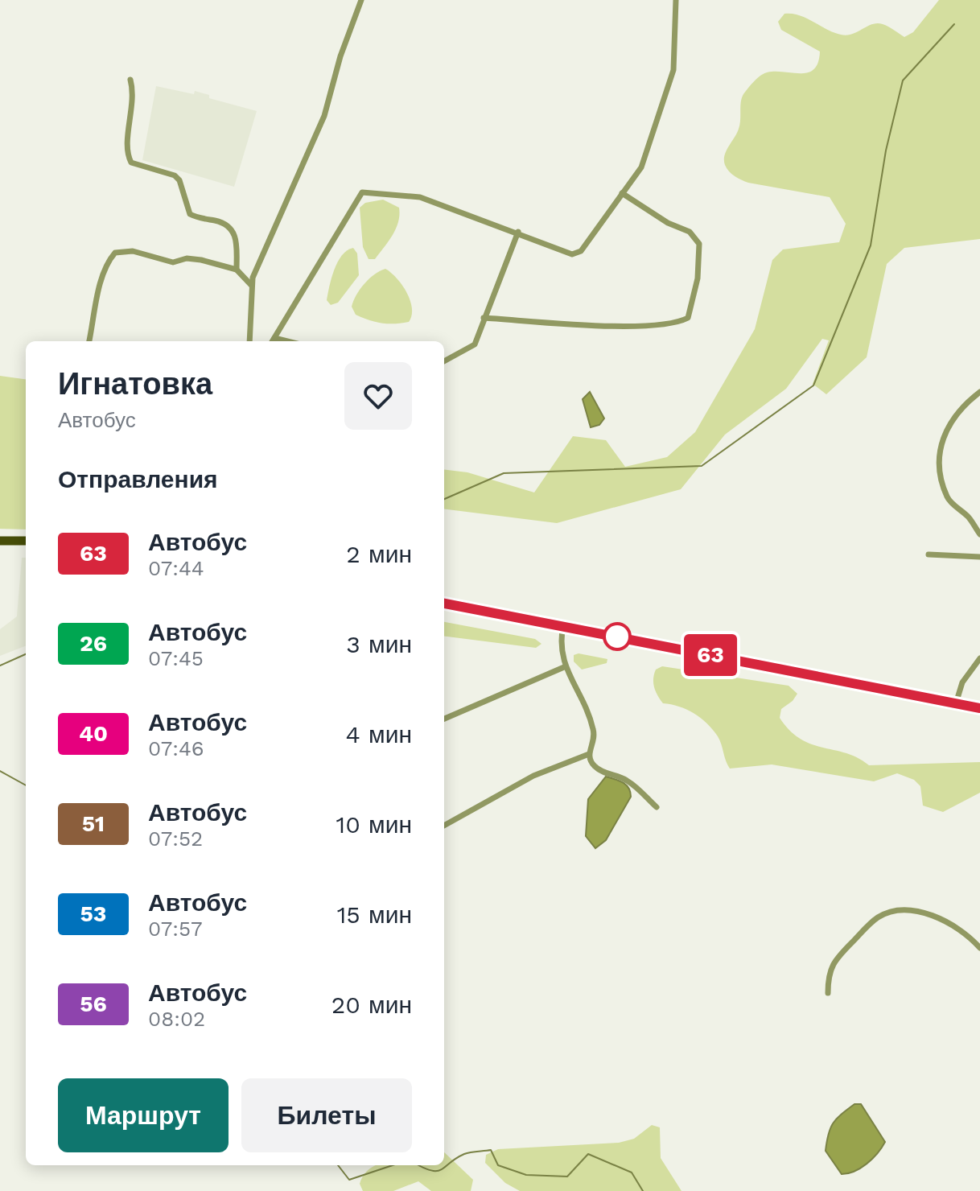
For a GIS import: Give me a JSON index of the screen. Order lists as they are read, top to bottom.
{
  "lines": ["bus line 63"],
  "page": {
    "on_map": "63",
    "heading": [
      ["Игнатовка", "Автобус"],
      "Отправления"
    ],
    "list": [
      {
        "mark": "63",
        "name": "Автобус",
        "note": "07:44",
        "value": "2 мин"
      },
      {
        "mark": "26",
        "name": "Автобус",
        "note": "07:45",
        "value": "3 мин"
      },
      {
        "mark": "40",
        "name": "Автобус",
        "note": "07:46",
        "value": "4 мин"
      },
      {
        "mark": "51",
        "name": "Автобус",
        "note": "07:52",
        "value": "10 мин"
      },
      {
        "mark": "53",
        "name": "Автобус",
        "note": "07:57",
        "value": "15 мин"
      },
      {
        "mark": "56",
        "name": "Автобус",
        "note": "08:02",
        "value": "20 мин"
      }
    ],
    "buttons": ["Маршрут", "Билеты"]
  }
}
